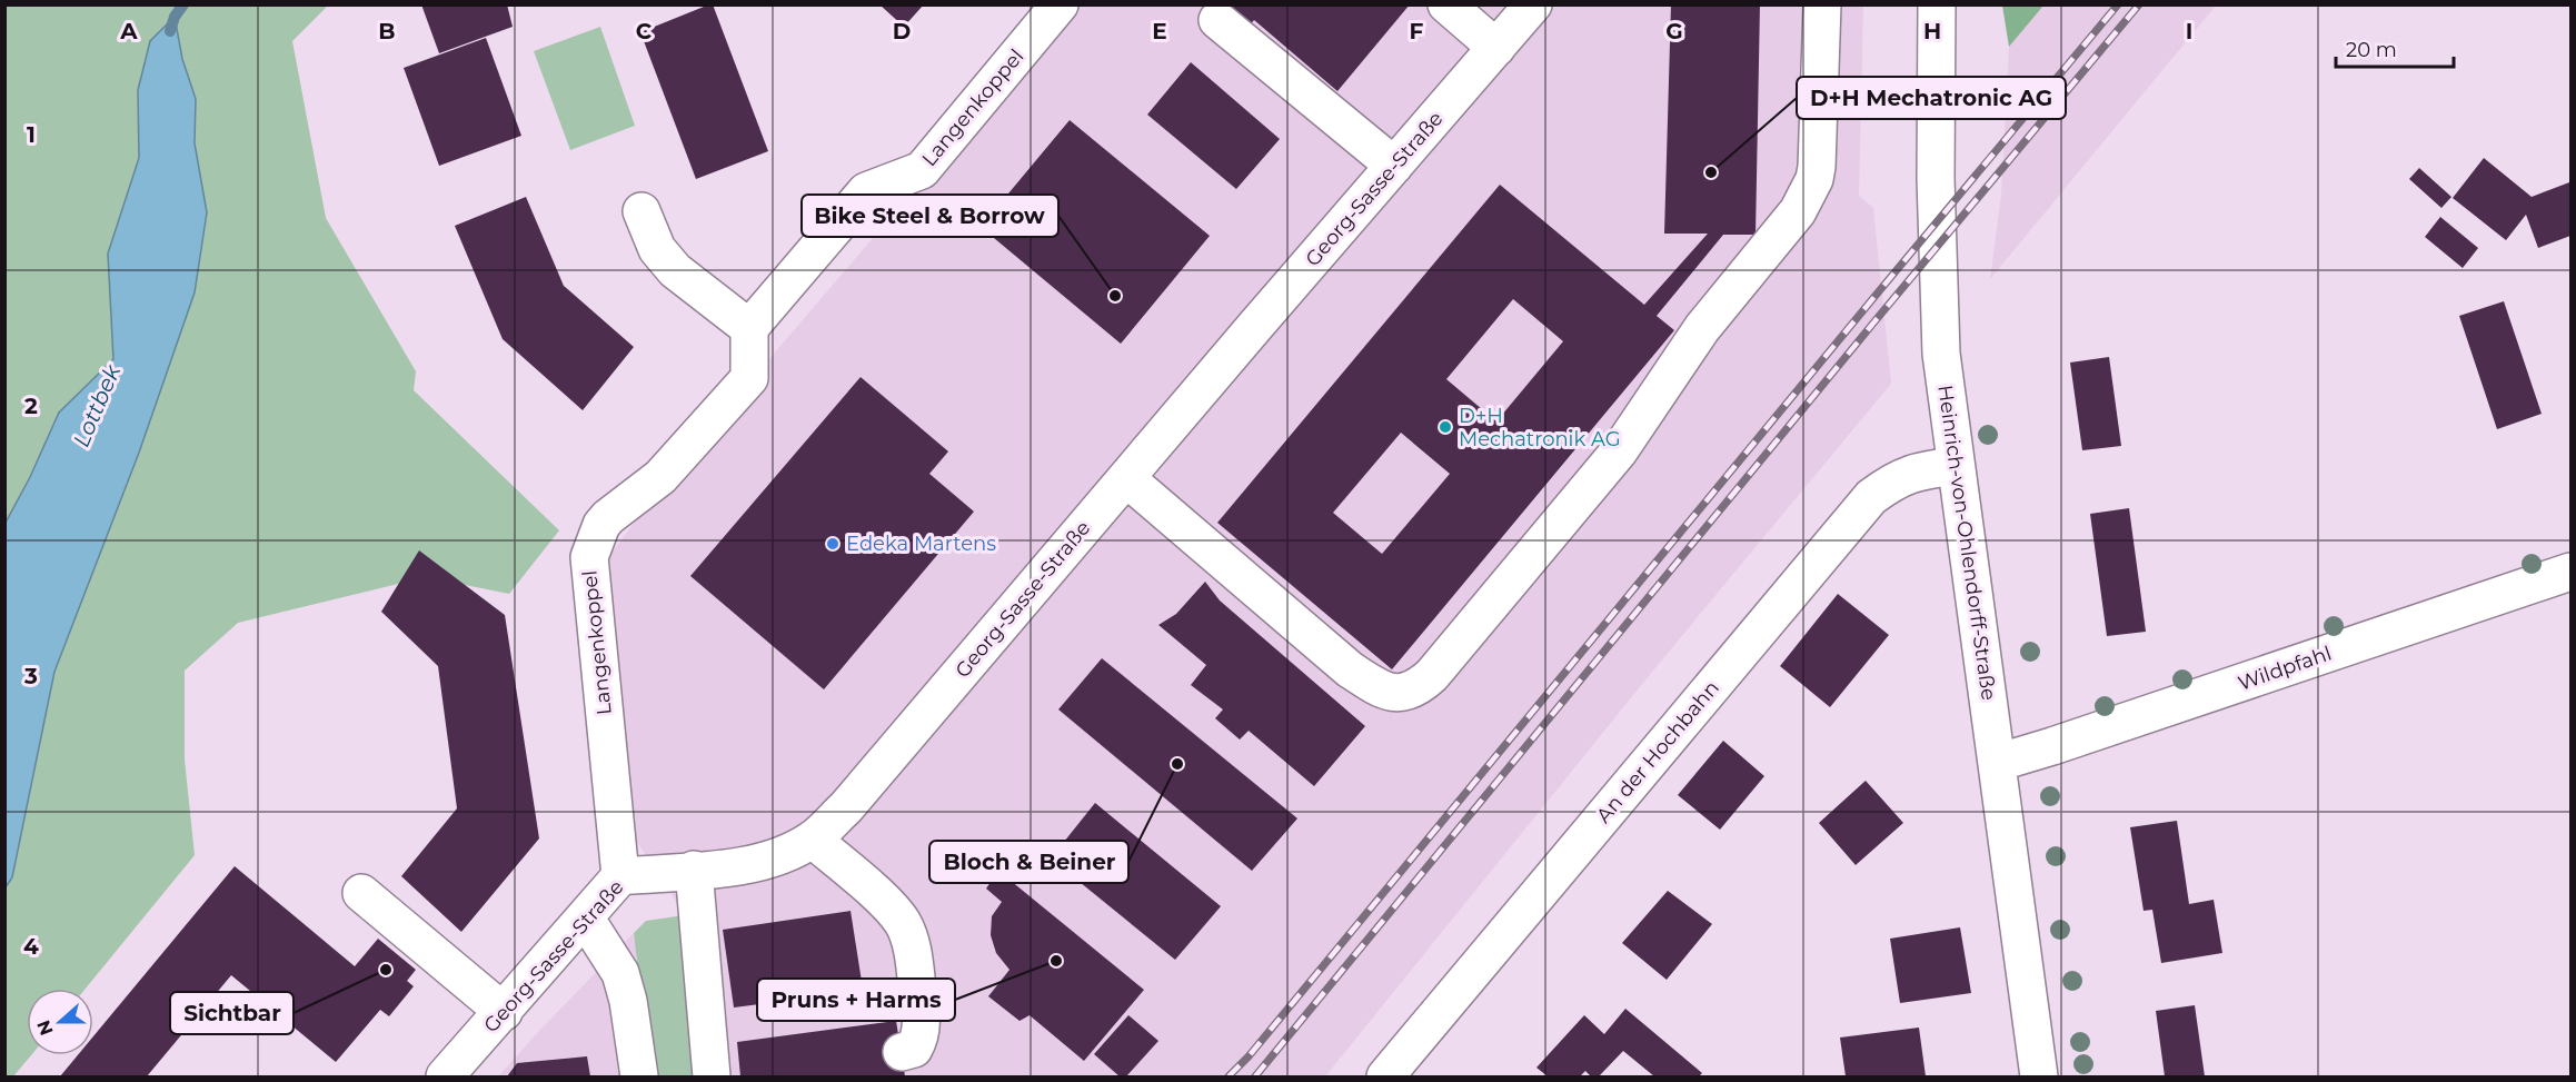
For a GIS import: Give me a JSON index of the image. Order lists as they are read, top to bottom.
{
  "streets": {
    "street": [
      "Langenkoppel",
      "Georg-Sasse-Straße",
      "Heinrich-von-Ohlendorff-Straße",
      "Wildpfahl",
      "An der Hochbahn"
    ]
  },
  "crossings": [
    ["Langenkoppel", "Georg-Sasse-Straße"],
    ["Heinrich-von-Ohlendorff-Straße", "Wildpfahl"],
    ["Heinrich-von-Ohlendorff-Straße", "An der Hochbahn"]
  ],
  "water": ["Lottbek"],
  "places": [
    "D+H Mechatronic AG",
    "Bike Steel & Borrow",
    "D+H Mechatronik AG",
    "Edeka Martens",
    "Bloch & Beiner",
    "Pruns + Harms",
    "Sichtbar"
  ],
  "scale_bar": "20 m",
  "north": "left",
  "grid": {
    "columns": [
      "A",
      "B",
      "C",
      "D",
      "E",
      "F",
      "G",
      "H",
      "I"
    ],
    "rows": [
      "1",
      "2",
      "3",
      "4"
    ]
  }
}
